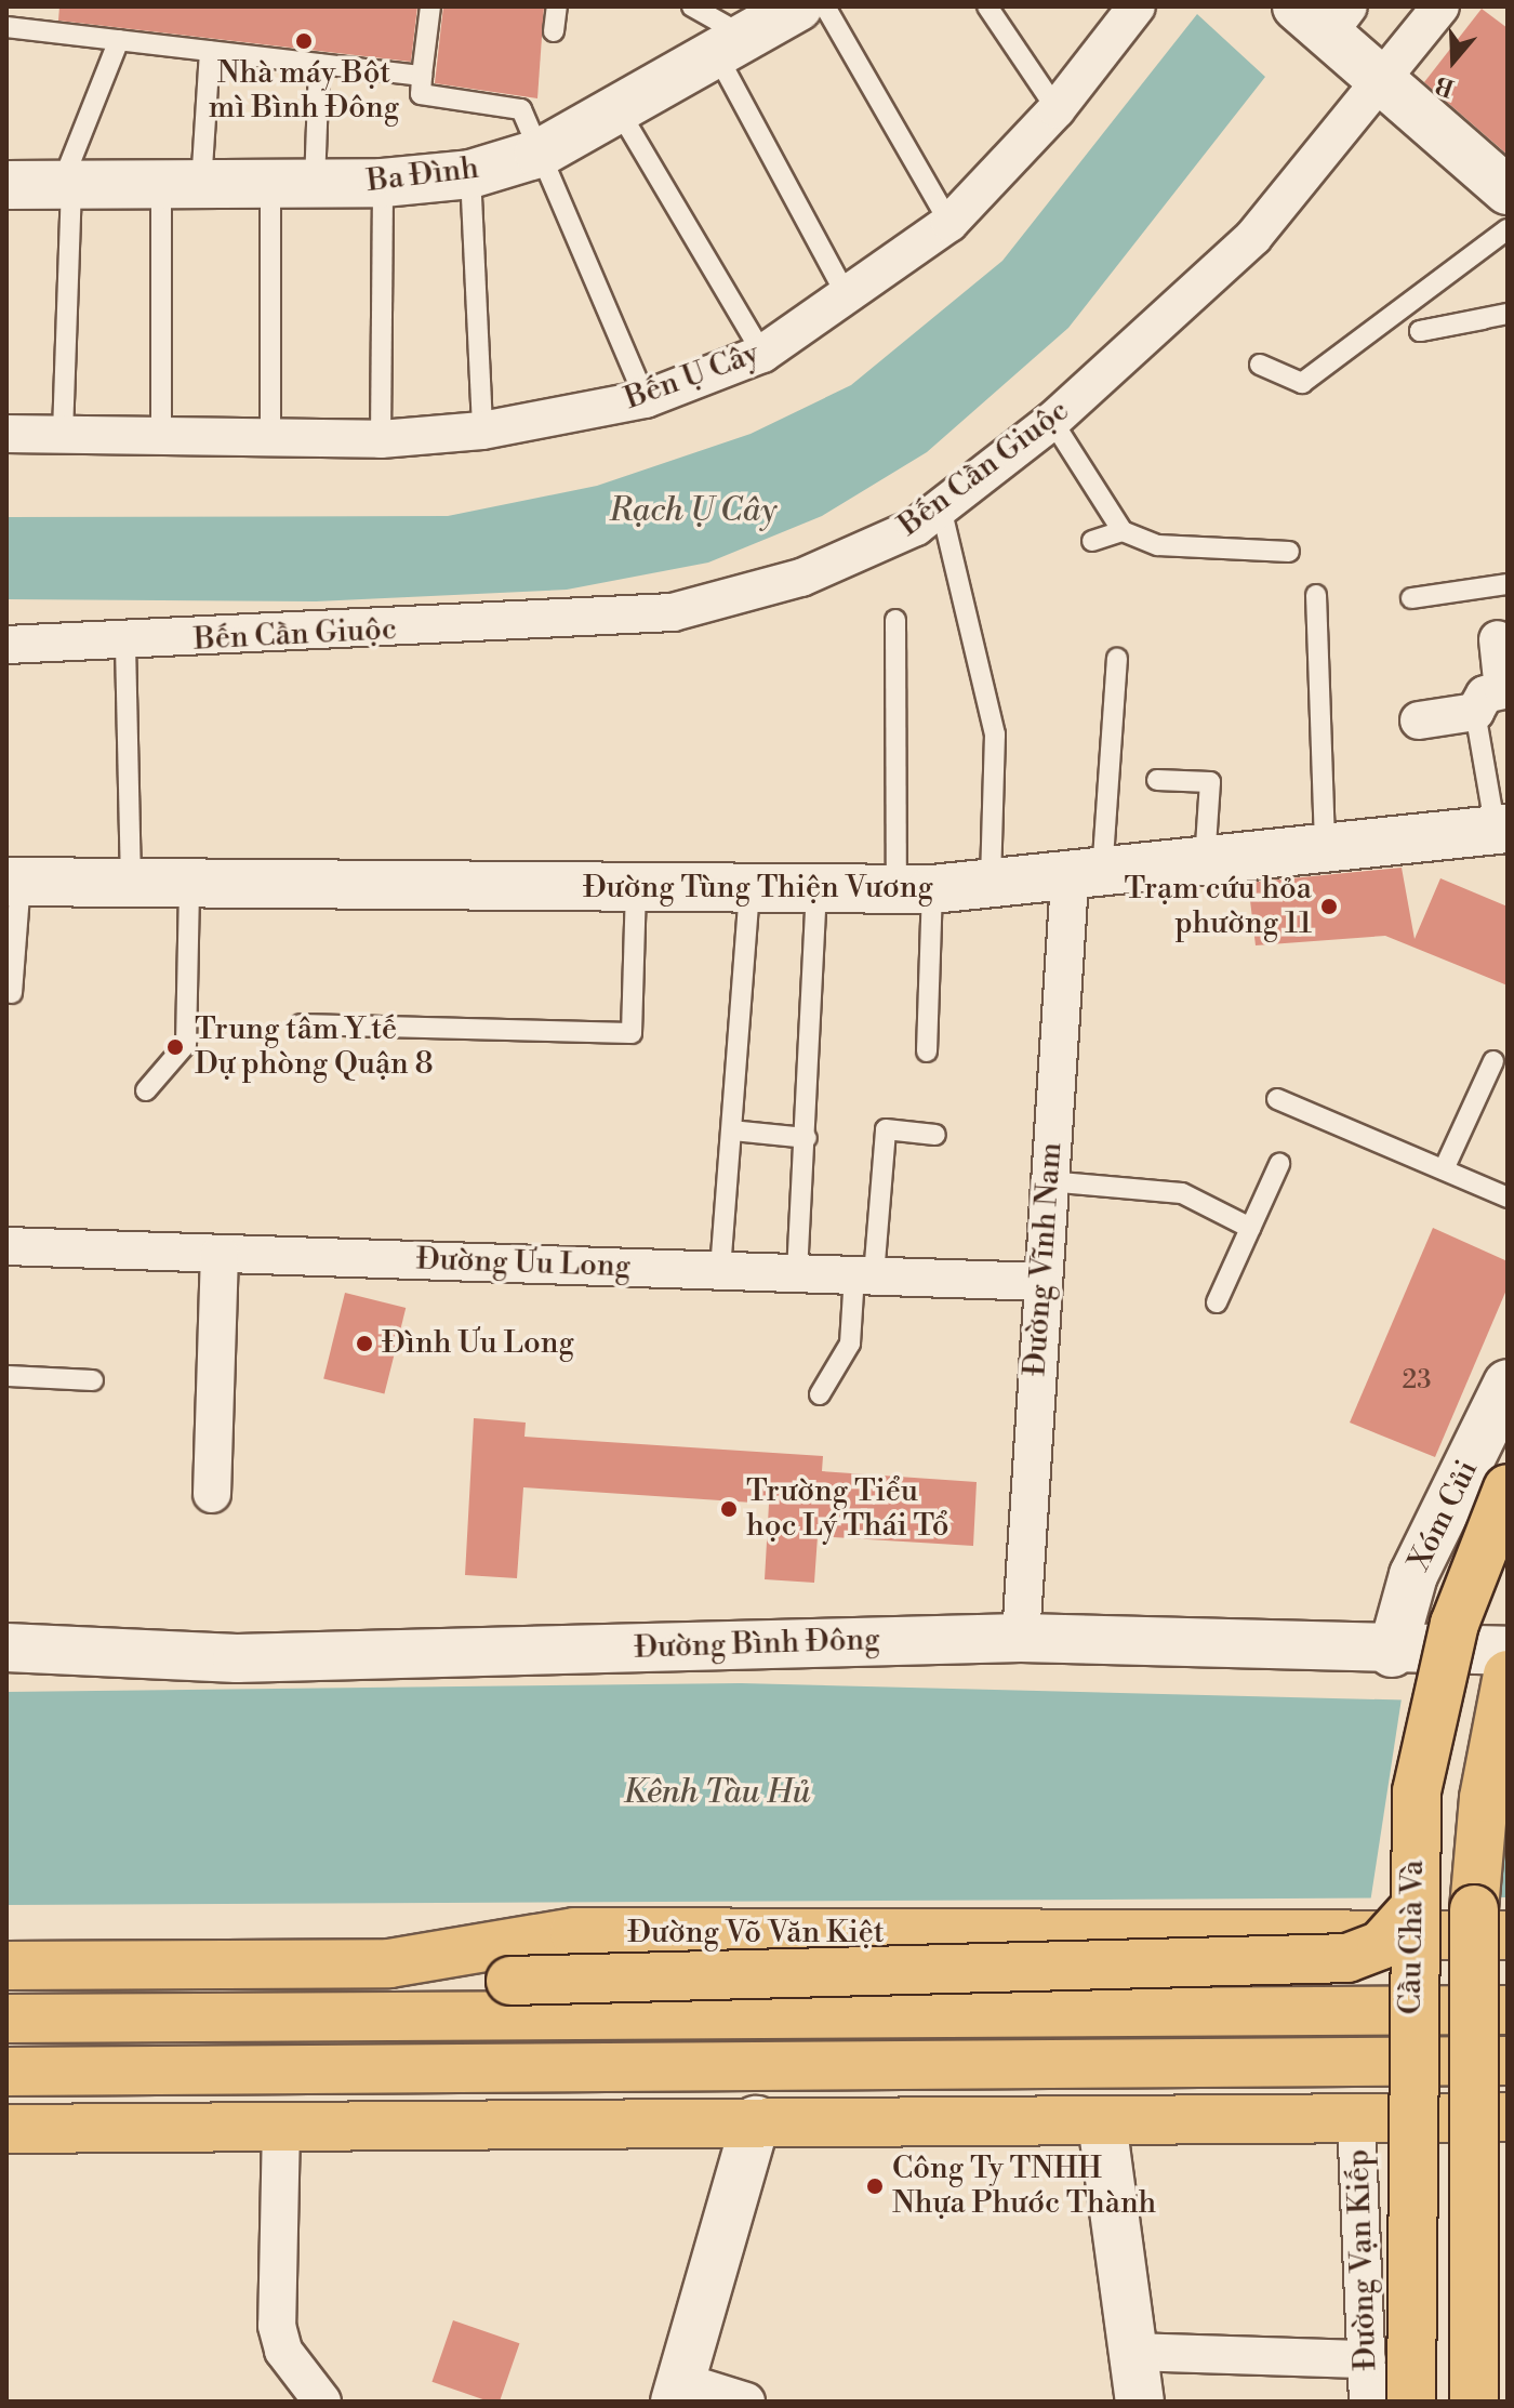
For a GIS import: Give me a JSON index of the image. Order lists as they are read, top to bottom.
{
  "streets": {
    "main road": ["Đường Võ Văn Kiệt", "Cầu Chà Và"],
    "street": [
      "Ba Đình",
      "Bến Ụ Cây",
      "Bến Cần Giuộc",
      "Đường Tùng Thiện Vương",
      "Đường Vĩnh Nam",
      "Đường Ưu Long",
      "Xóm Củi",
      "Đường Bình Đông",
      "Đường Vạn Kiếp"
    ]
  },
  "crossings": [
    ["Đường Tùng Thiện Vương", "Đường Vĩnh Nam"],
    ["Đường Vĩnh Nam", "Đường Ưu Long"],
    ["Đường Vĩnh Nam", "Đường Bình Đông"],
    ["Xóm Củi", "Đường Bình Đông"],
    ["Đường Võ Văn Kiệt", "Cầu Chà Và"]
  ],
  "water": ["Rạch Ụ Cây", "Kênh Tàu Hủ"],
  "places": [
    "Nhà máy Bột mì Bình Đông",
    "Trạm cứu hỏa phường 11",
    "Trung tâm Y tế Dự phòng Quận 8",
    "Đình Ưu Long",
    "Trường Tiểu học Lý Thái Tổ",
    "Công Ty TNHH Nhựa Phước Thành"
  ],
  "house_numbers": ["23"],
  "north": "bottom"
}
